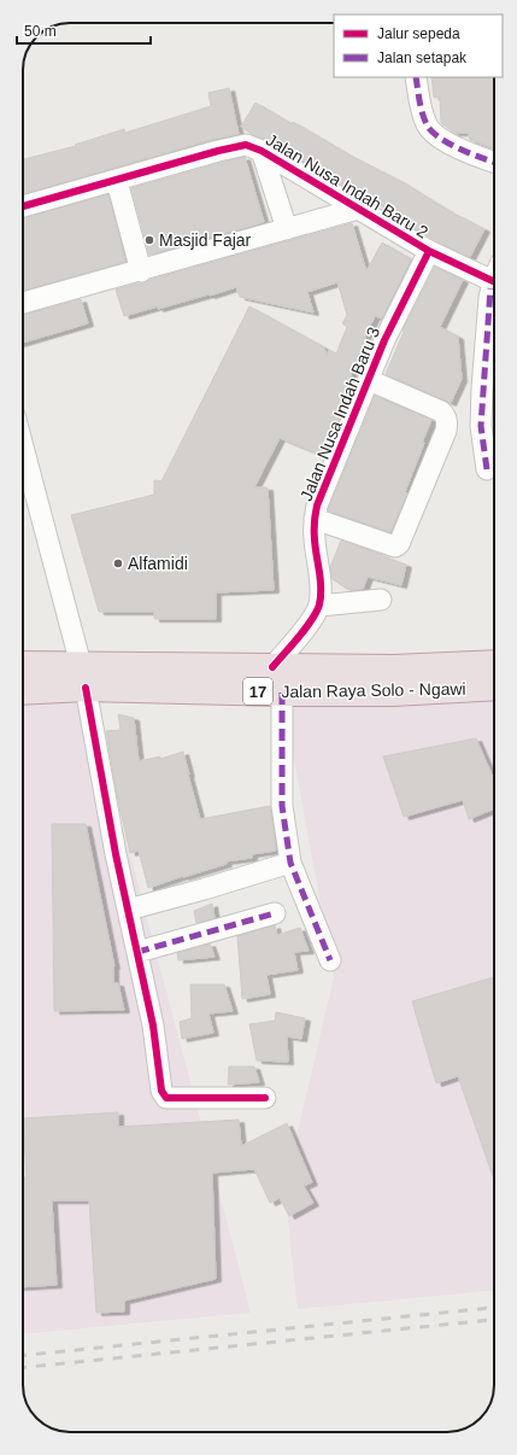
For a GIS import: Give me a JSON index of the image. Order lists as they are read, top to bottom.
{
  "streets": {
    "highway": ["Jalan Raya Solo - Ngawi", "17"],
    "street": ["Jalan Nusa Indah Baru 2", "Jalan Nusa Indah Baru 3"]
  },
  "crossings": [
    ["Jalan Nusa Indah Baru 2", "Jalan Nusa Indah Baru 3"]
  ],
  "places": ["Masjid Fajar", "Alfamidi"],
  "legend": ["Jalur sepeda", "Jalan setapak"],
  "scale_bar": "50 m"
}
